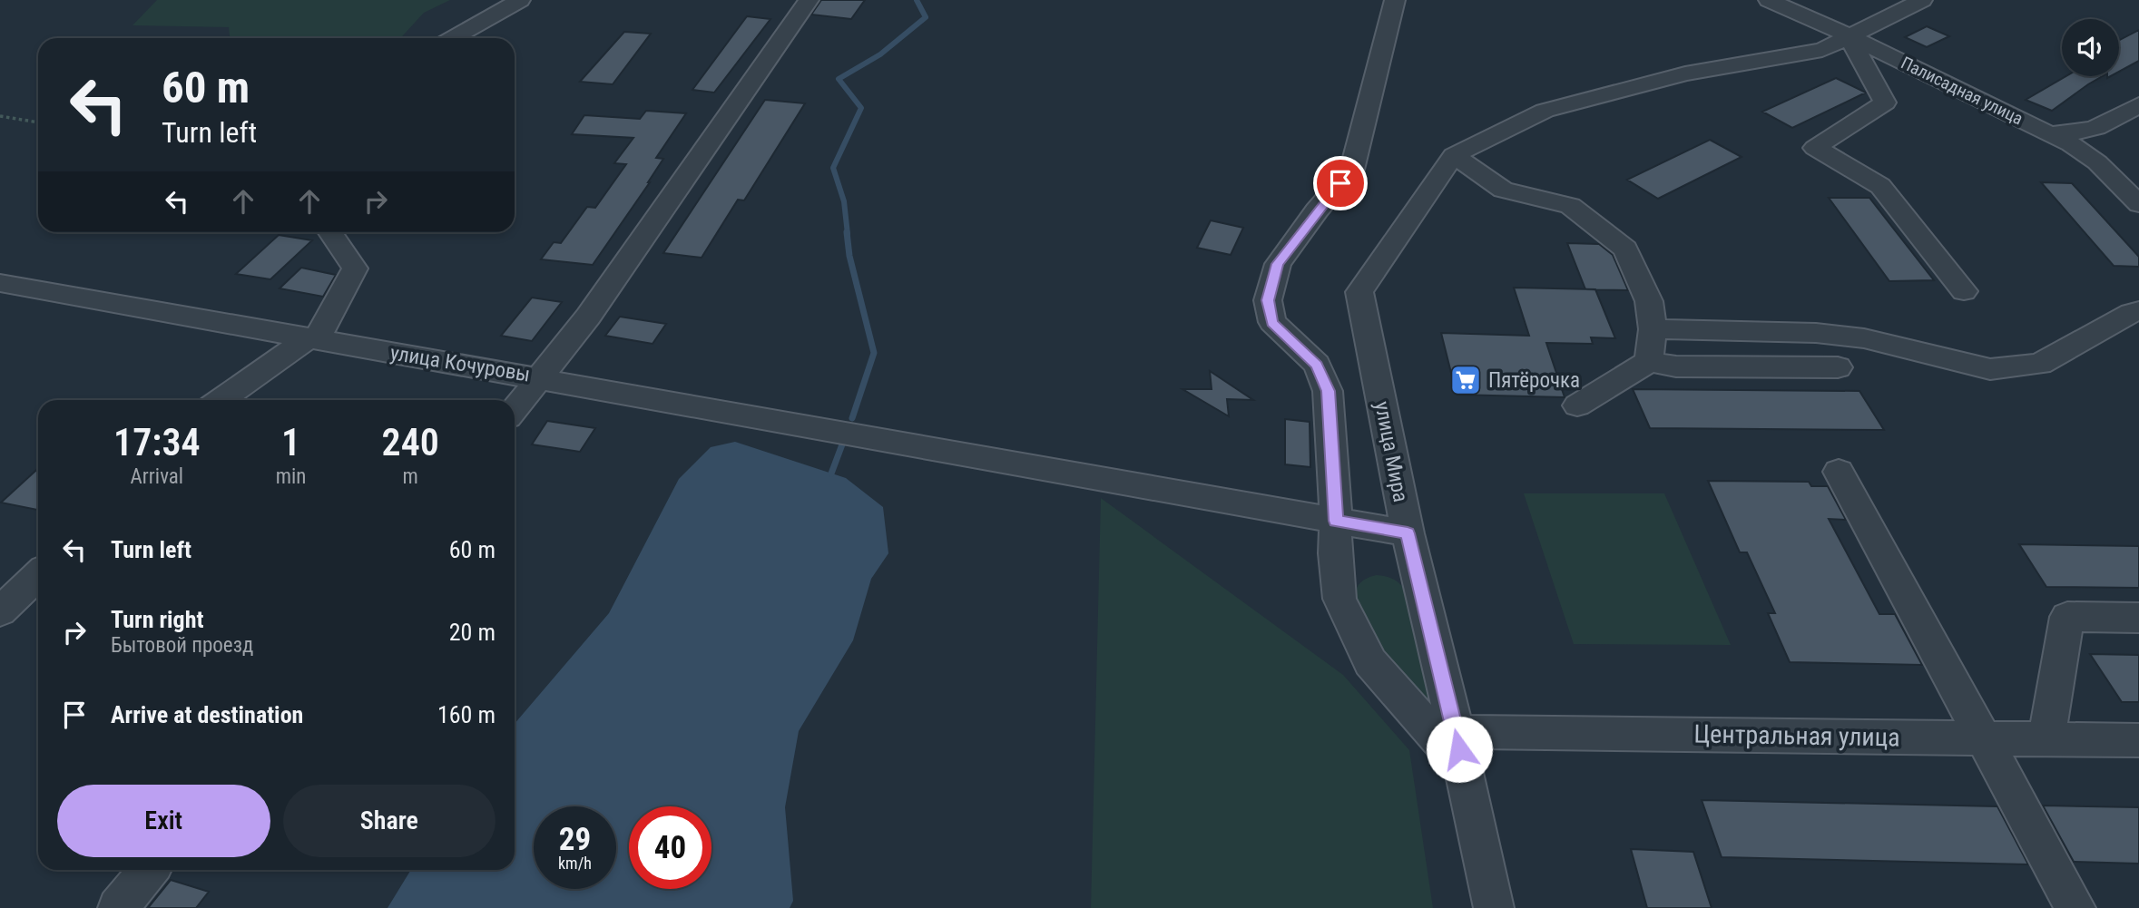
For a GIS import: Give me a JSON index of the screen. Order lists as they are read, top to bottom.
{
  "streets": {
    "street": [
      "Палисадная улица",
      "улица Кочуровы",
      "улица Мира",
      "Центральная улица"
    ]
  },
  "crossings": [
    ["улица Мира", "Центральная улица"]
  ],
  "places": {
    "supermarket": ["Пятёрочка"]
  },
  "page": {
    "turn": ["60 m", "Turn left"],
    "eta": [
      "17:34",
      "Arrival",
      "1",
      "min",
      "240",
      "m"
    ],
    "list": [
      {
        "name": "Turn left",
        "value": "60 m"
      },
      {
        "name": "Turn right",
        "note": "Бытовой проезд",
        "value": "20 m"
      },
      {
        "name": "Arrive at destination",
        "value": "160 m"
      }
    ],
    "buttons": ["Exit", "Share"],
    "speed": "29 km/h",
    "limit": "40"
  }
}
